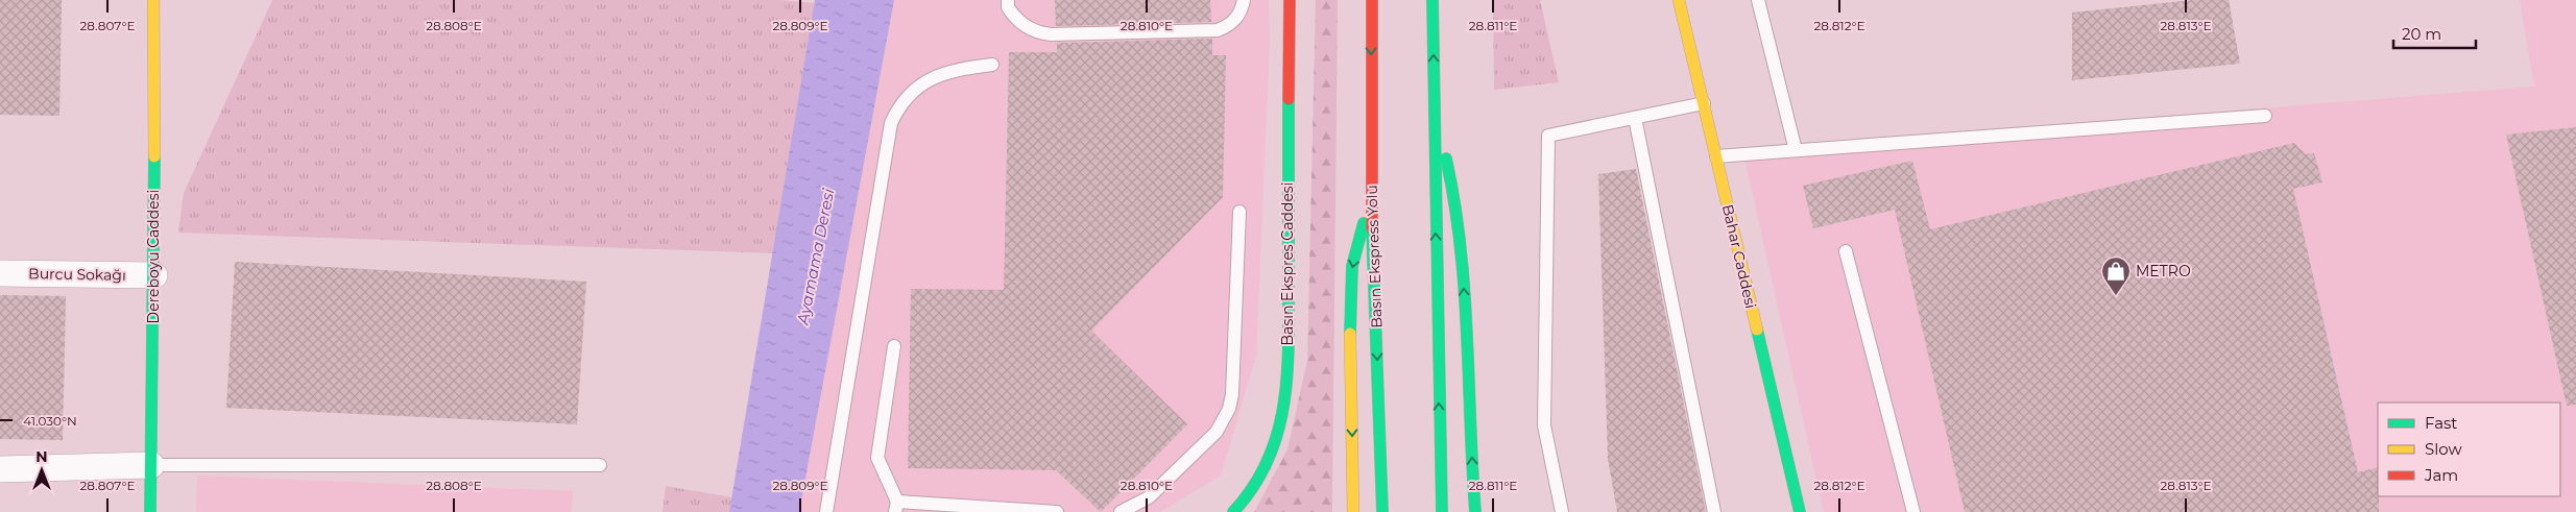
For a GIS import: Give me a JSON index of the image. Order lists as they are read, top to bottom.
{
  "streets": {
    "main road": [
      "Dereboyu Caddesi",
      "Basın Ekspress Yolu",
      "Bahar Caddesi",
      "Basın Ekspres Caddesi"
    ],
    "street": ["Burcu Sokağı"]
  },
  "crossings": [
    ["Dereboyu Caddesi", "Burcu Sokağı"]
  ],
  "water": ["Ayamama Deresi"],
  "places": {
    "shop": ["METRO"]
  },
  "legend": ["Fast", "Slow", "Jam"],
  "scale_bar": "20 m",
  "north": "top",
  "coordinates": [
    "28.807°E",
    "28.808°E",
    "28.809°E",
    "28.810°E",
    "28.811°E",
    "28.812°E",
    "28.813°E",
    "41.030°N"
  ]
}
